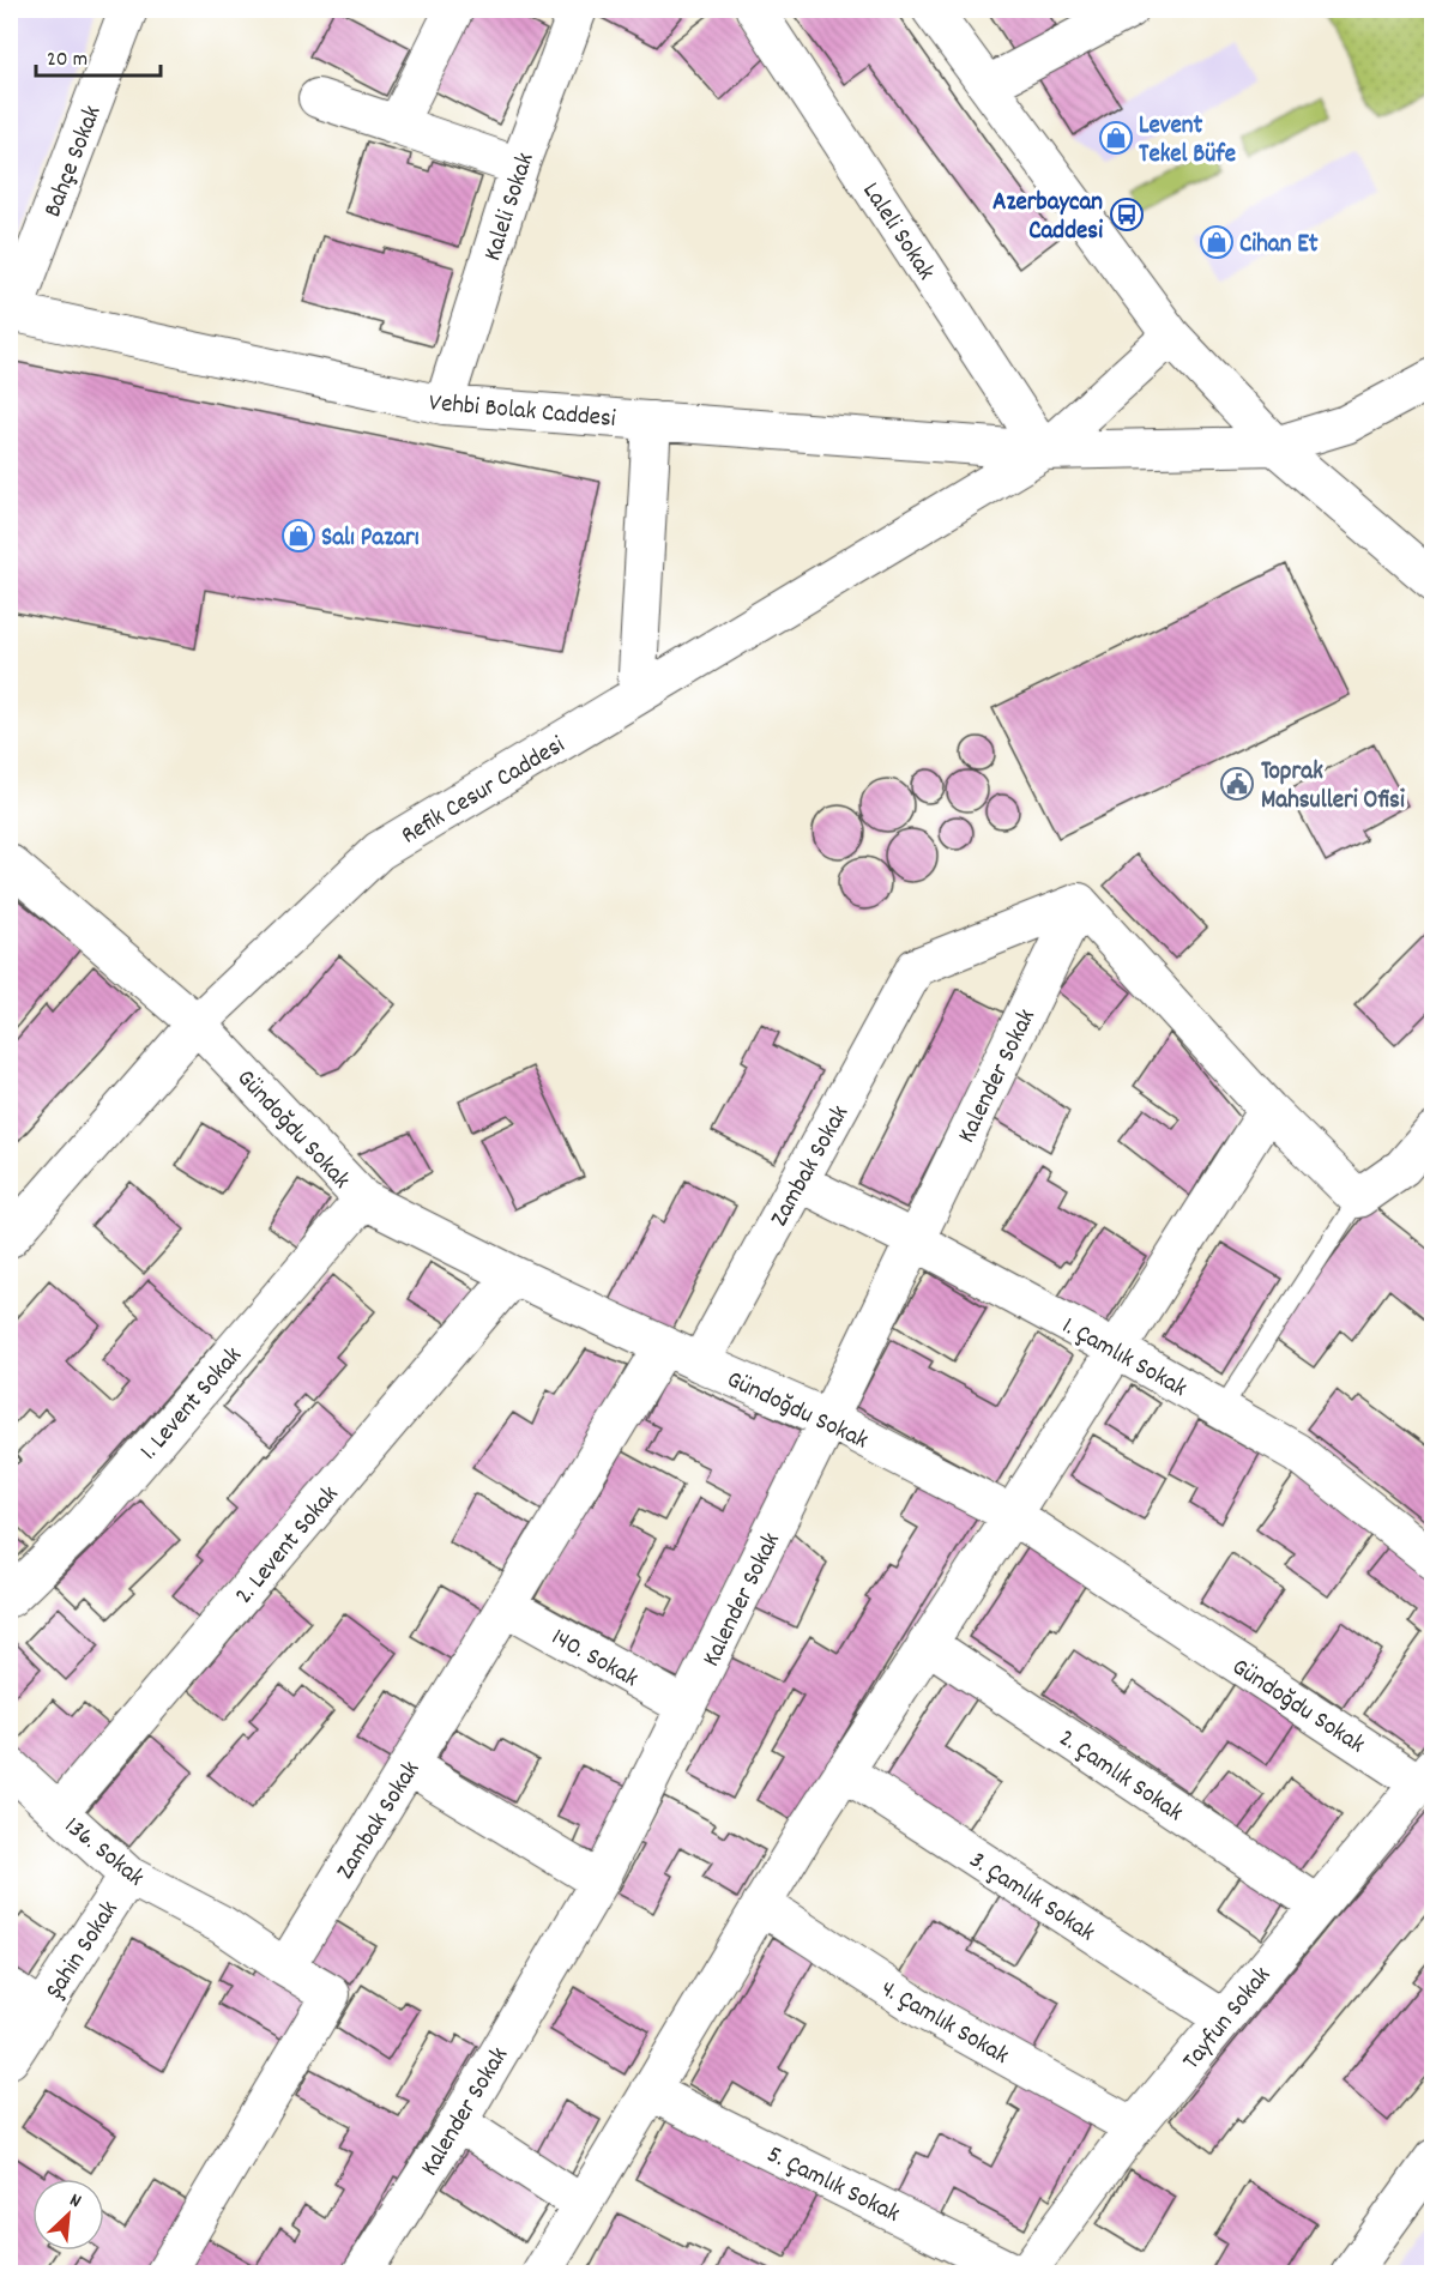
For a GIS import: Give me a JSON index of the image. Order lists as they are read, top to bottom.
{
  "streets": {
    "street": [
      "Bahçe Sokak",
      "Kaleli Sokak",
      "Laleli Sokak",
      "Vehbi Bolak Caddesi",
      "Refik Cesur Caddesi",
      "Kalender Sokak",
      "Gündoğdu Sokak",
      "Zambak Sokak",
      "1. Çamlık Sokak",
      "1. Levent Sokak",
      "2. Levent Sokak",
      "140. Sokak",
      "2. Çamlık Sokak",
      "136. Sokak",
      "3. Çamlık Sokak",
      "Şahin Sokak",
      "Tayfun Sokak",
      "4. Çamlık Sokak",
      "5. Çamlık Sokak"
    ]
  },
  "crossings": [
    ["Bahçe Sokak", "Vehbi Bolak Caddesi"],
    ["Kaleli Sokak", "Vehbi Bolak Caddesi"],
    ["Laleli Sokak", "Vehbi Bolak Caddesi"],
    ["Laleli Sokak", "Refik Cesur Caddesi"],
    ["Vehbi Bolak Caddesi", "Refik Cesur Caddesi"],
    ["Refik Cesur Caddesi", "Gündoğdu Sokak"],
    ["Kalender Sokak", "Gündoğdu Sokak"],
    ["Kalender Sokak", "Zambak Sokak"],
    ["Kalender Sokak", "1. Çamlık Sokak"],
    ["Kalender Sokak", "140. Sokak"],
    ["Gündoğdu Sokak", "Zambak Sokak"],
    ["Gündoğdu Sokak", "1. Levent Sokak"],
    ["Gündoğdu Sokak", "2. Levent Sokak"],
    ["Gündoğdu Sokak", "Tayfun Sokak"],
    ["Zambak Sokak", "1. Çamlık Sokak"],
    ["Zambak Sokak", "140. Sokak"],
    ["Zambak Sokak", "136. Sokak"],
    ["2. Levent Sokak", "136. Sokak"],
    ["2. Çamlık Sokak", "Tayfun Sokak"],
    ["136. Sokak", "Şahin Sokak"],
    ["3. Çamlık Sokak", "Tayfun Sokak"],
    ["Tayfun Sokak", "4. Çamlık Sokak"]
  ],
  "places": {
    "shop": ["Levent Tekel Büfe", "Cihan Et", "Salı Pazarı"],
    "bus stop": ["Azerbaycan Caddesi"],
    "public building": ["Toprak Mahsulleri Ofisi"]
  },
  "scale_bar": "20 m",
  "north": "top right"
}
